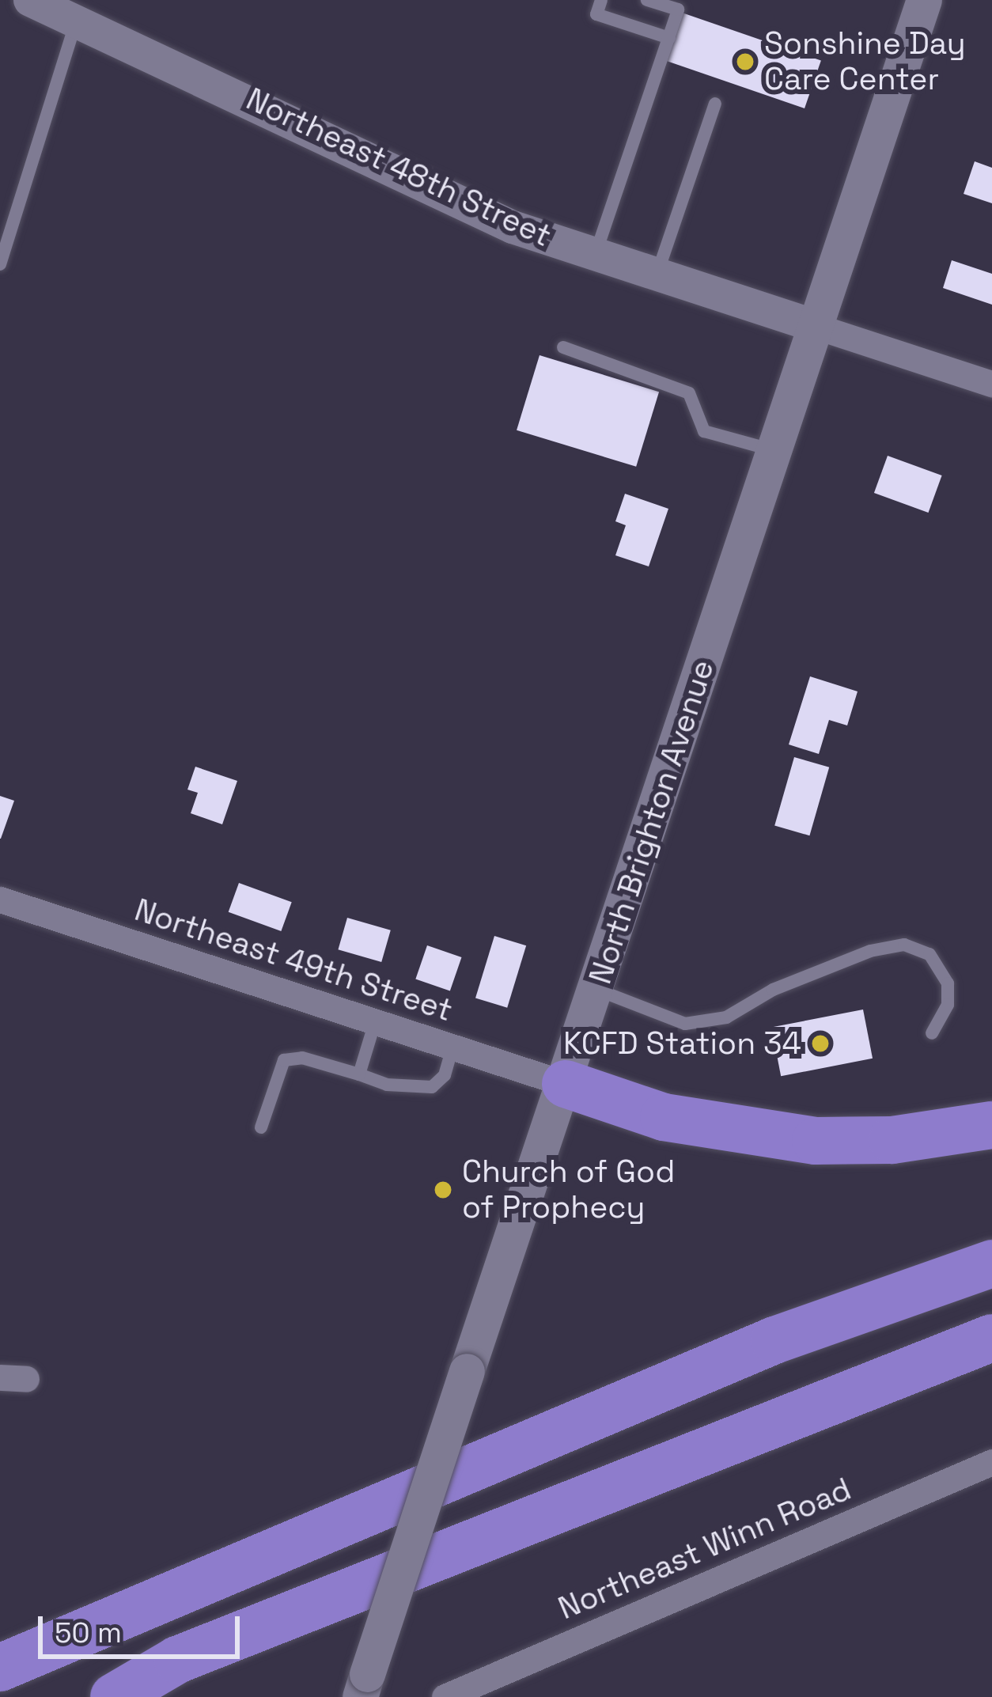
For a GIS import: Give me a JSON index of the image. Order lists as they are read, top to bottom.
{
  "streets": {
    "main road": ["North Brighton Avenue"],
    "street": ["Northeast 48th Street", "Northeast 49th Street", "Northeast Winn Road"]
  },
  "crossings": [
    ["Northeast 48th Street", "North Brighton Avenue"],
    ["North Brighton Avenue", "Northeast 49th Street"]
  ],
  "places": ["Sonshine Day Care Center", "KCFD Station 34", "Church of God of Prophecy"],
  "scale_bar": "50 m"
}
